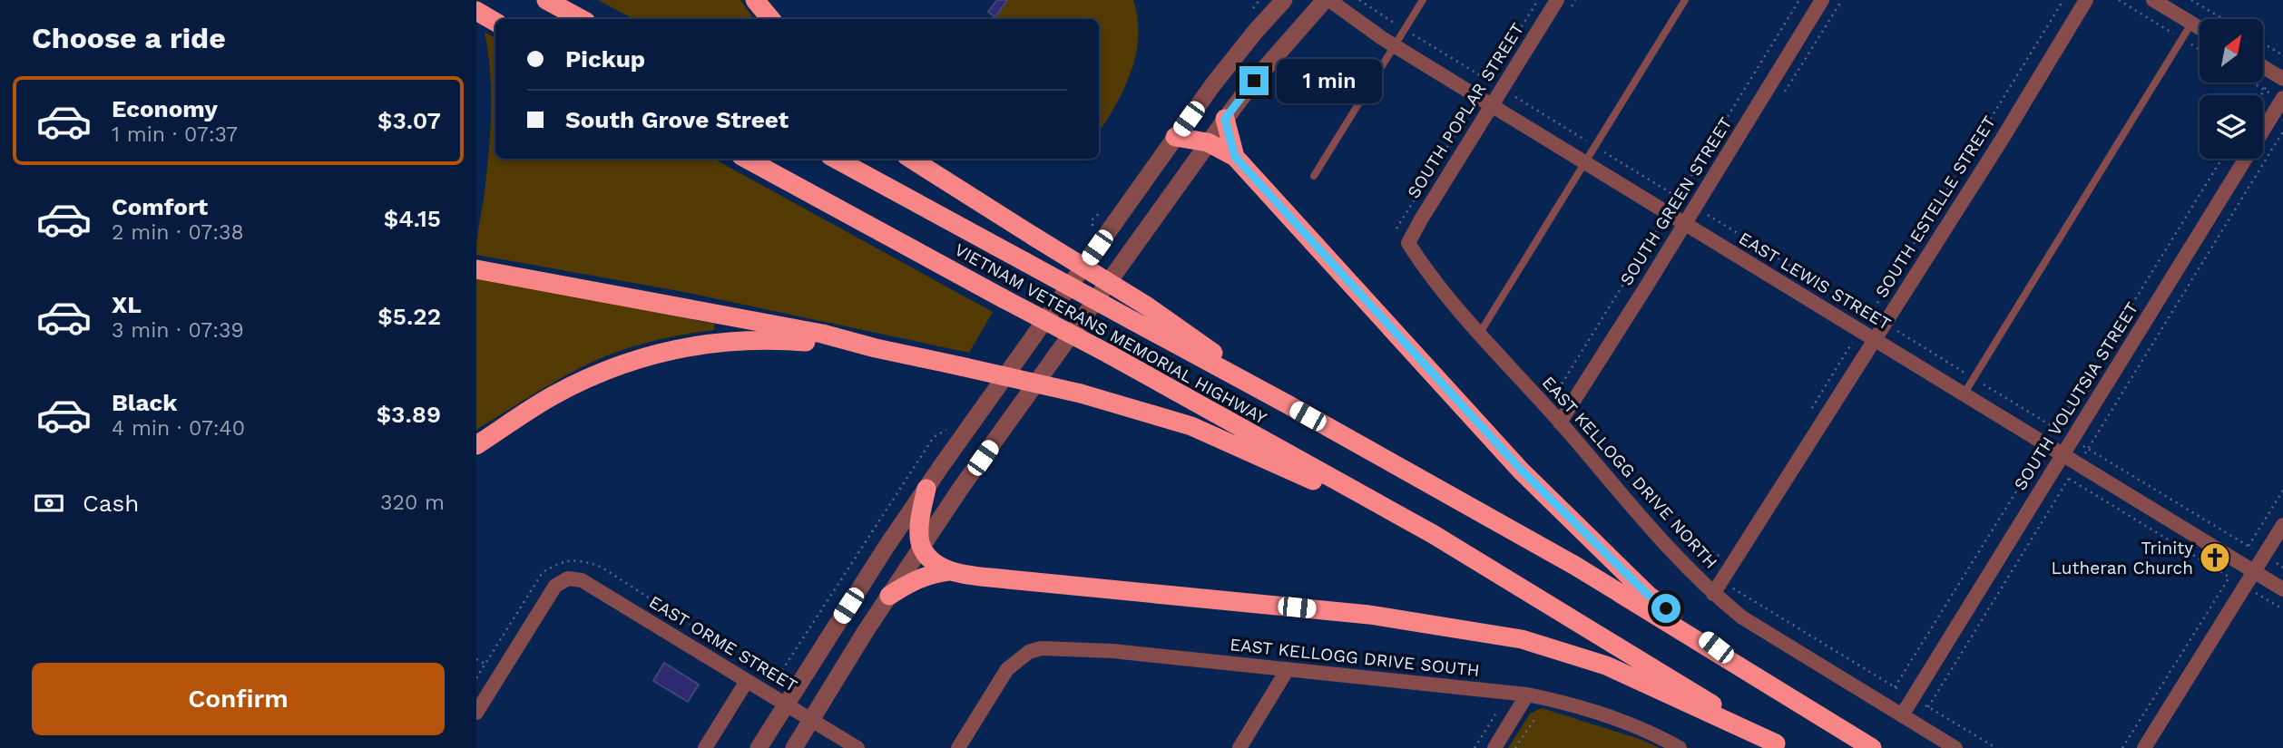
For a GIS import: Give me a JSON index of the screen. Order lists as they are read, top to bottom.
{
  "streets": {
    "highway": ["VIETNAM VETERANS MEMORIAL HIGHWAY"],
    "street": [
      "SOUTH POPLAR STREET",
      "SOUTH GREEN STREET",
      "SOUTH ESTELLE STREET",
      "EAST LEWIS STREET",
      "SOUTH VOLUTSIA STREET",
      "EAST KELLOGG DRIVE NORTH",
      "EAST ORME STREET",
      "EAST KELLOGG DRIVE SOUTH"
    ]
  },
  "crossings": [
    ["SOUTH POPLAR STREET", "EAST LEWIS STREET"],
    ["SOUTH POPLAR STREET", "EAST KELLOGG DRIVE NORTH"],
    ["SOUTH GREEN STREET", "EAST LEWIS STREET"],
    ["SOUTH GREEN STREET", "EAST KELLOGG DRIVE NORTH"],
    ["SOUTH ESTELLE STREET", "EAST LEWIS STREET"],
    ["SOUTH ESTELLE STREET", "EAST KELLOGG DRIVE NORTH"],
    ["EAST LEWIS STREET", "SOUTH VOLUTSIA STREET"],
    ["SOUTH VOLUTSIA STREET", "EAST KELLOGG DRIVE NORTH"]
  ],
  "places": {
    "church": ["Trinity Lutheran Church"]
  },
  "north": "top right",
  "page": {
    "heading": "Choose a ride",
    "banner": ["Pickup", "South Grove Street"],
    "bubble": "1 min",
    "list": [
      {
        "name": "Economy",
        "note": "1 min · 07:37",
        "value": "$3.07"
      },
      {
        "name": "Comfort",
        "note": "2 min · 07:38",
        "value": "$4.15"
      },
      {
        "name": "XL",
        "note": "3 min · 07:39",
        "value": "$5.22"
      },
      {
        "name": "Black",
        "note": "4 min · 07:40",
        "value": "$3.89"
      }
    ],
    "pay": ["Cash", "320 m"],
    "buttons": "Confirm"
  }
}
